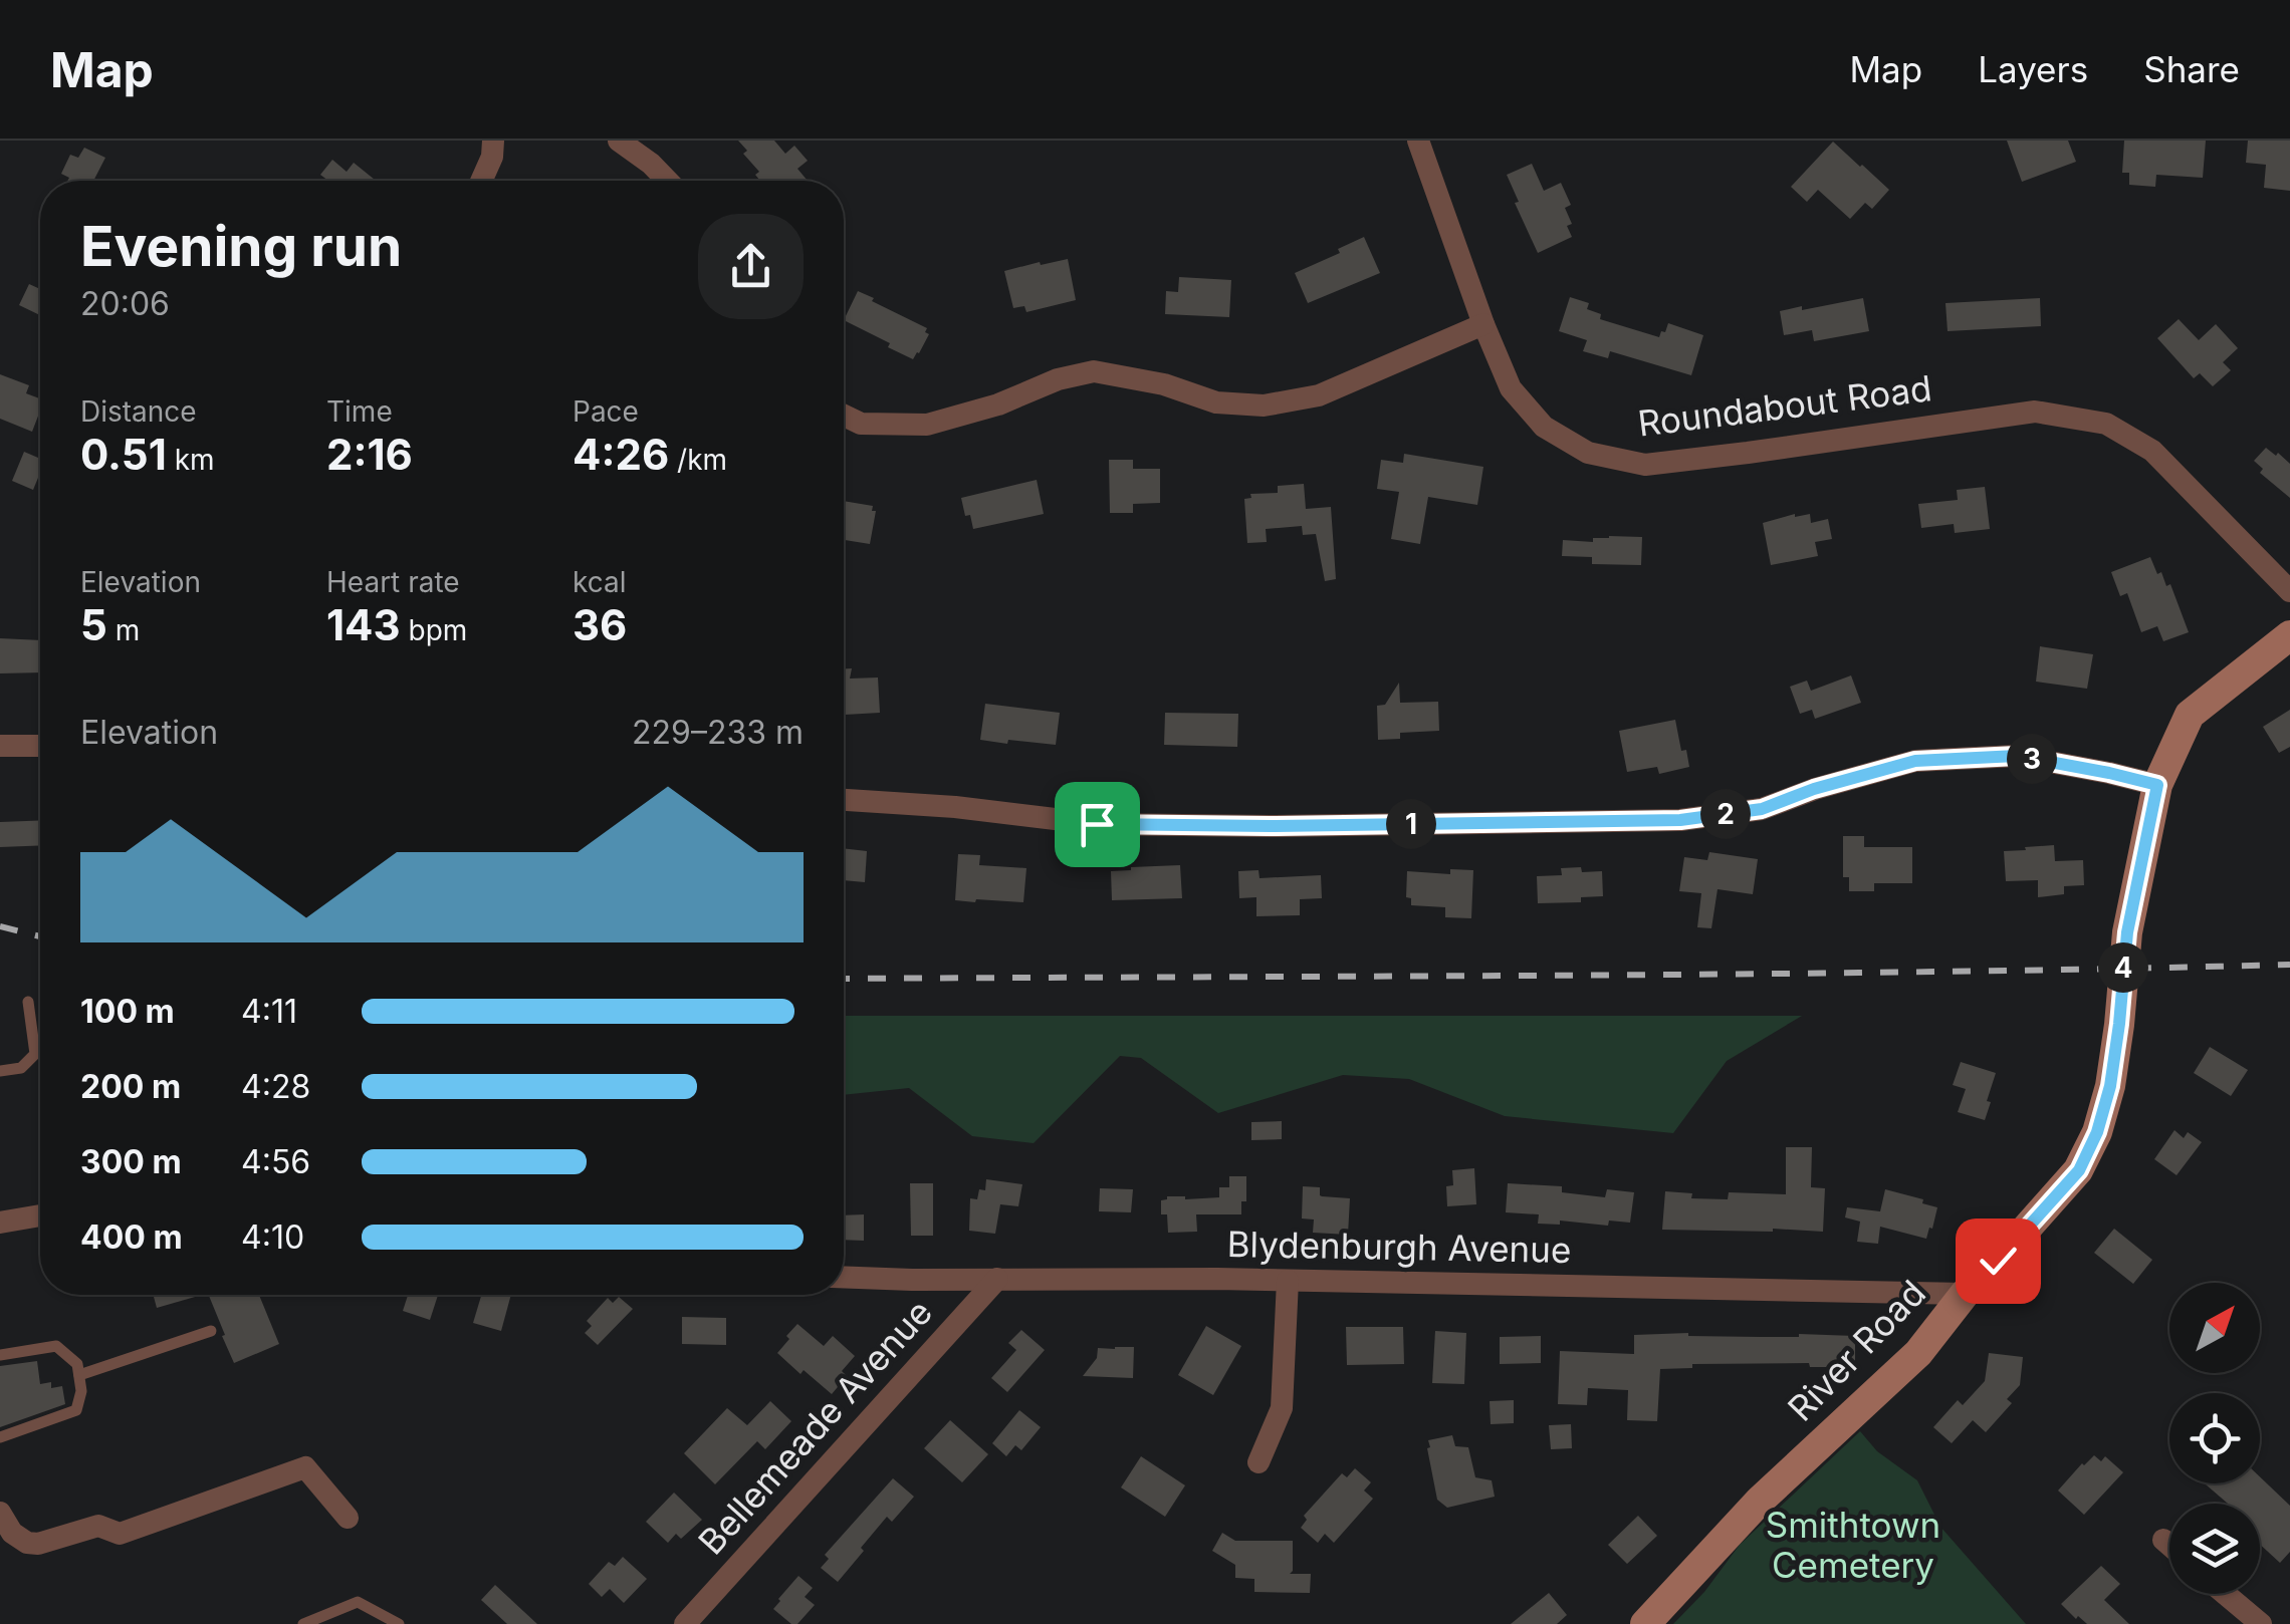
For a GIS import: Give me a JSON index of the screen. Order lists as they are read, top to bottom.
{
  "streets": {
    "street": [
      "Roundabout Road",
      "Blydenburgh Avenue",
      "River Road",
      "Bellemeade Avenue"
    ]
  },
  "crossings": [
    ["Blydenburgh Avenue", "River Road"],
    ["Blydenburgh Avenue", "Bellemeade Avenue"]
  ],
  "parks": ["Smithtown Cemetery"],
  "north": "top right",
  "page": {
    "header": "Map",
    "nav": ["Map", "Layers", "Share"],
    "heading": ["Evening run", "20:06"],
    "stats": [
      ["Distance", "0.51 km"],
      ["Time", "2:16"],
      ["Pace", "4:26 /km"],
      ["Elevation", "5 m"],
      ["Heart rate", "143 bpm"],
      ["kcal", "36"]
    ],
    "chart": ["Elevation", "229–233 m"],
    "pins": [
      "3",
      "2",
      "1",
      "4"
    ],
    "list": [
      {
        "name": "100 m",
        "note": "4:11"
      },
      {
        "name": "200 m",
        "note": "4:28"
      },
      {
        "name": "300 m",
        "note": "4:56"
      },
      {
        "name": "400 m",
        "note": "4:10"
      }
    ]
  }
}
